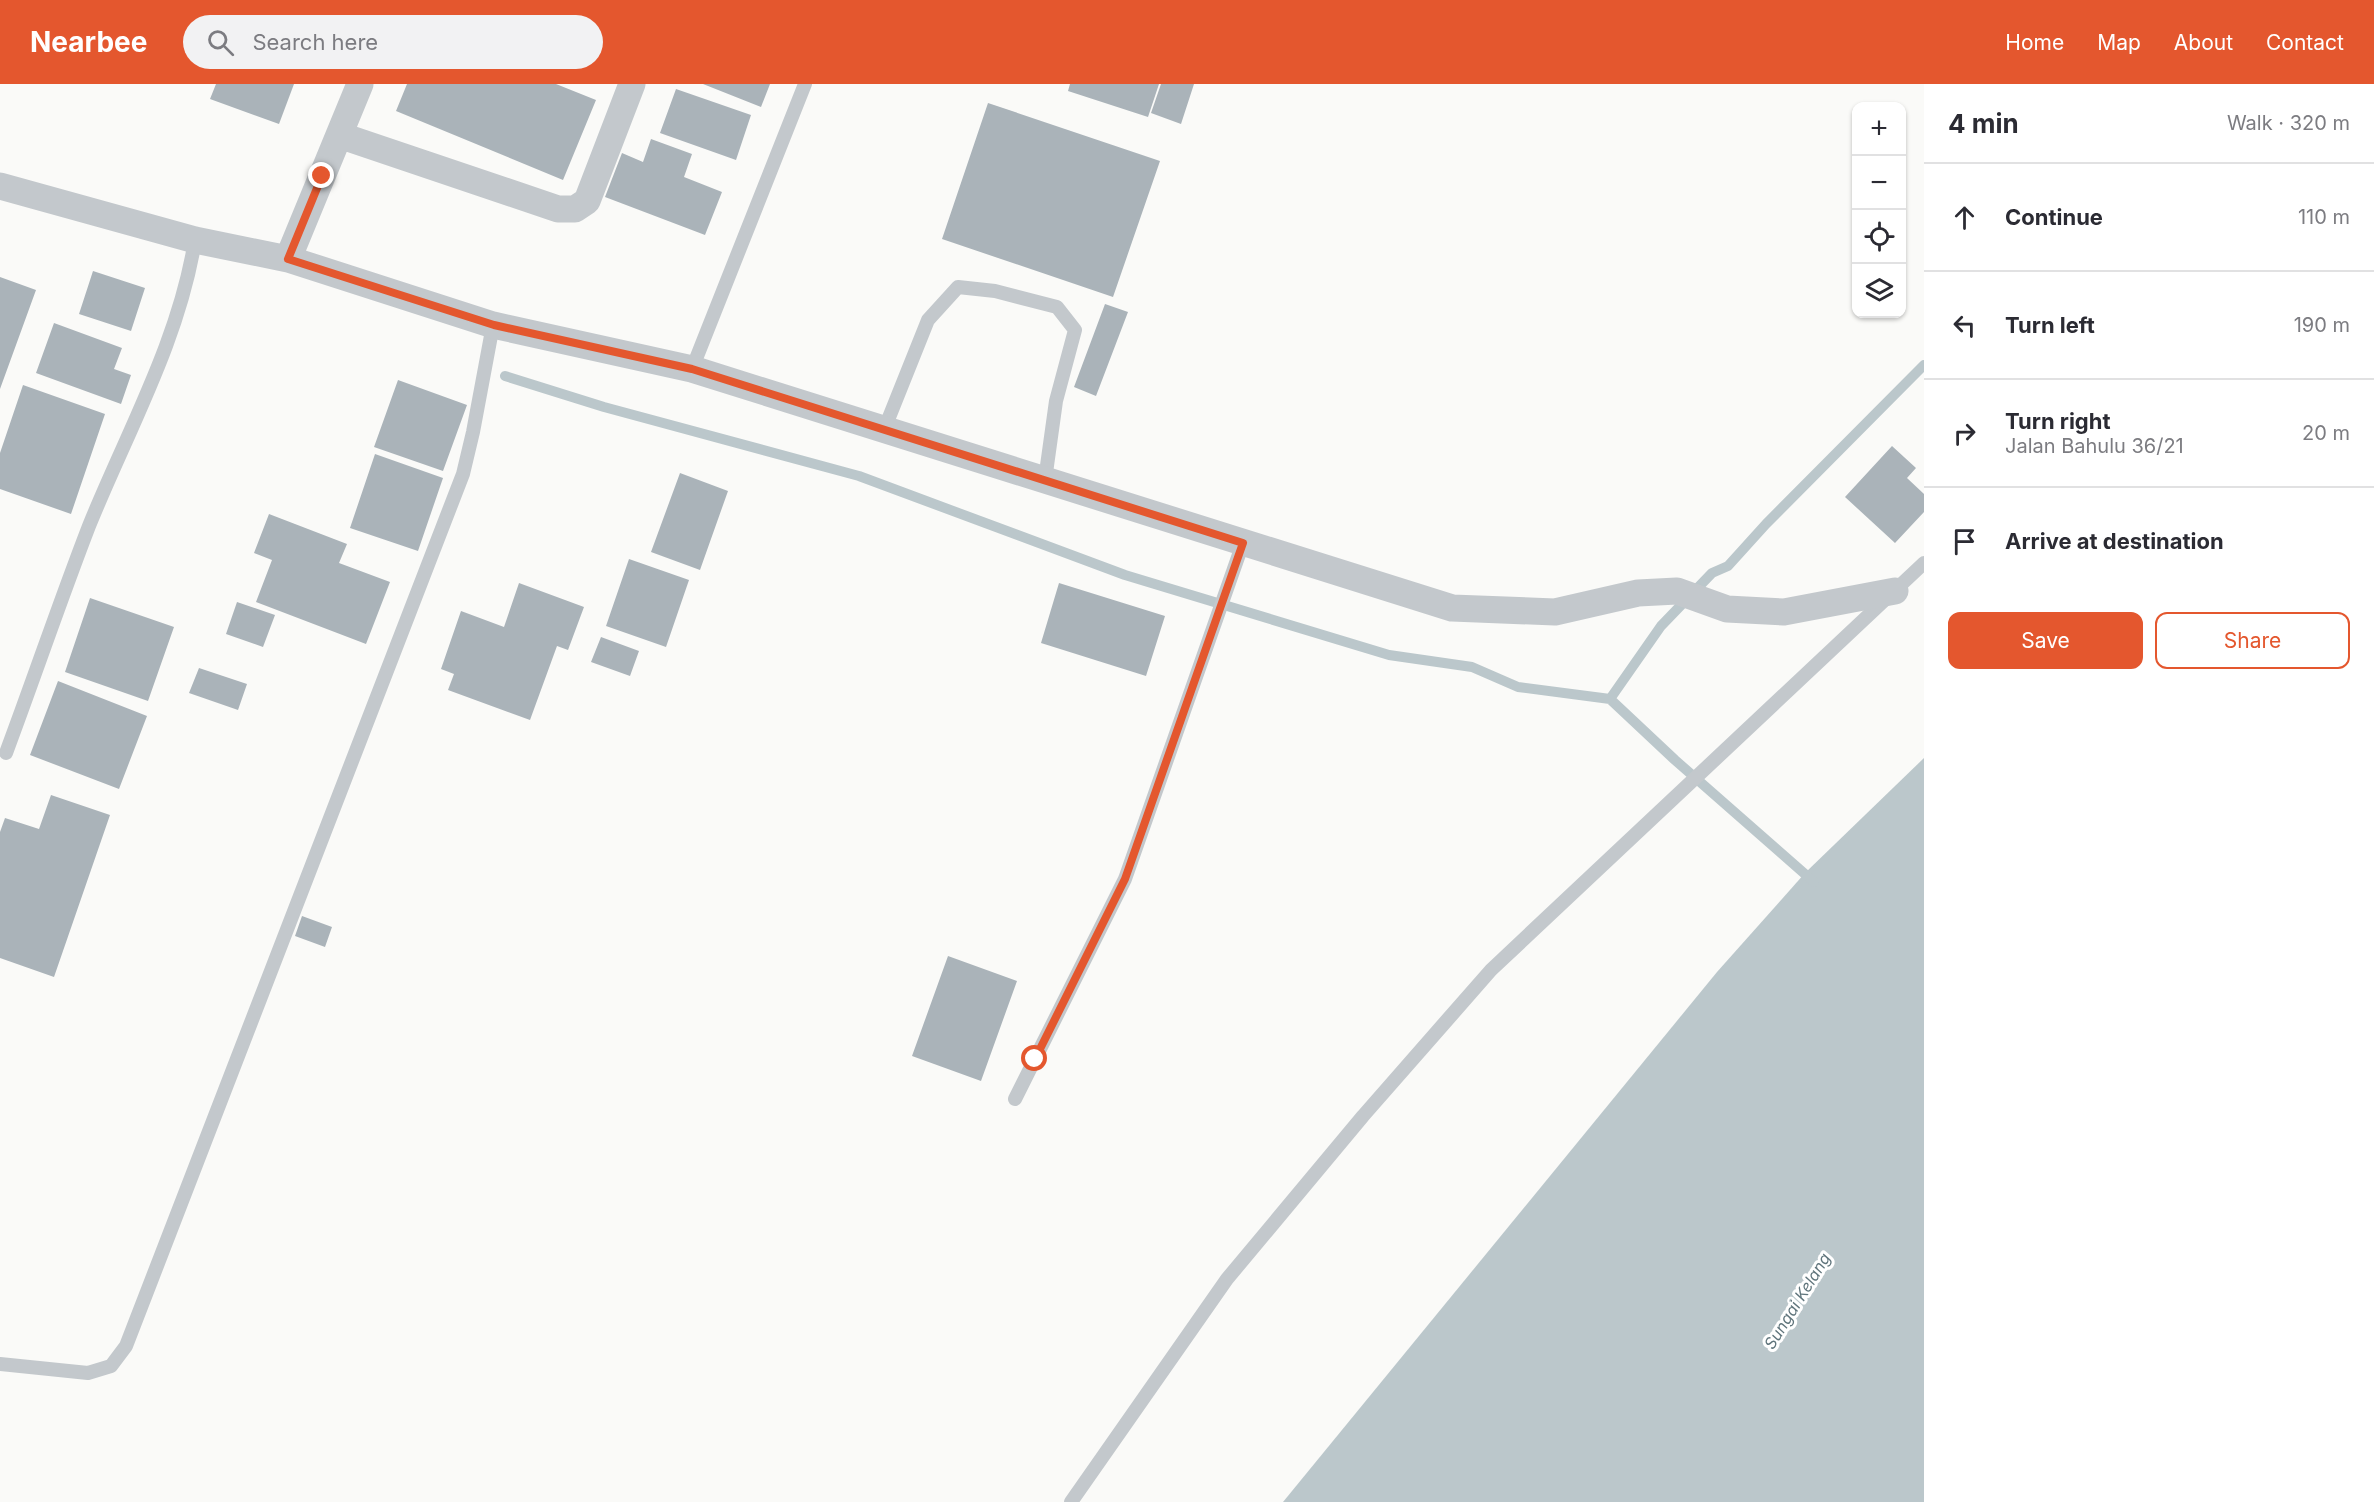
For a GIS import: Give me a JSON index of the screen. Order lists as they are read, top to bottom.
{
  "water": ["Sungai Kelang"],
  "page": {
    "header": "Nearbee",
    "search": "Search here",
    "nav": [
      "Home",
      "Map",
      "About",
      "Contact"
    ],
    "heading": ["4 min", "Walk · 320 m"],
    "map_buttons": ["+", "−"],
    "list": [
      ["Continue", "110 m"],
      ["Turn left", "190 m"],
      ["Turn right", "Jalan Bahulu 36/21", "20 m"],
      "Arrive at destination"
    ],
    "buttons": ["Save", "Share"]
  }
}
